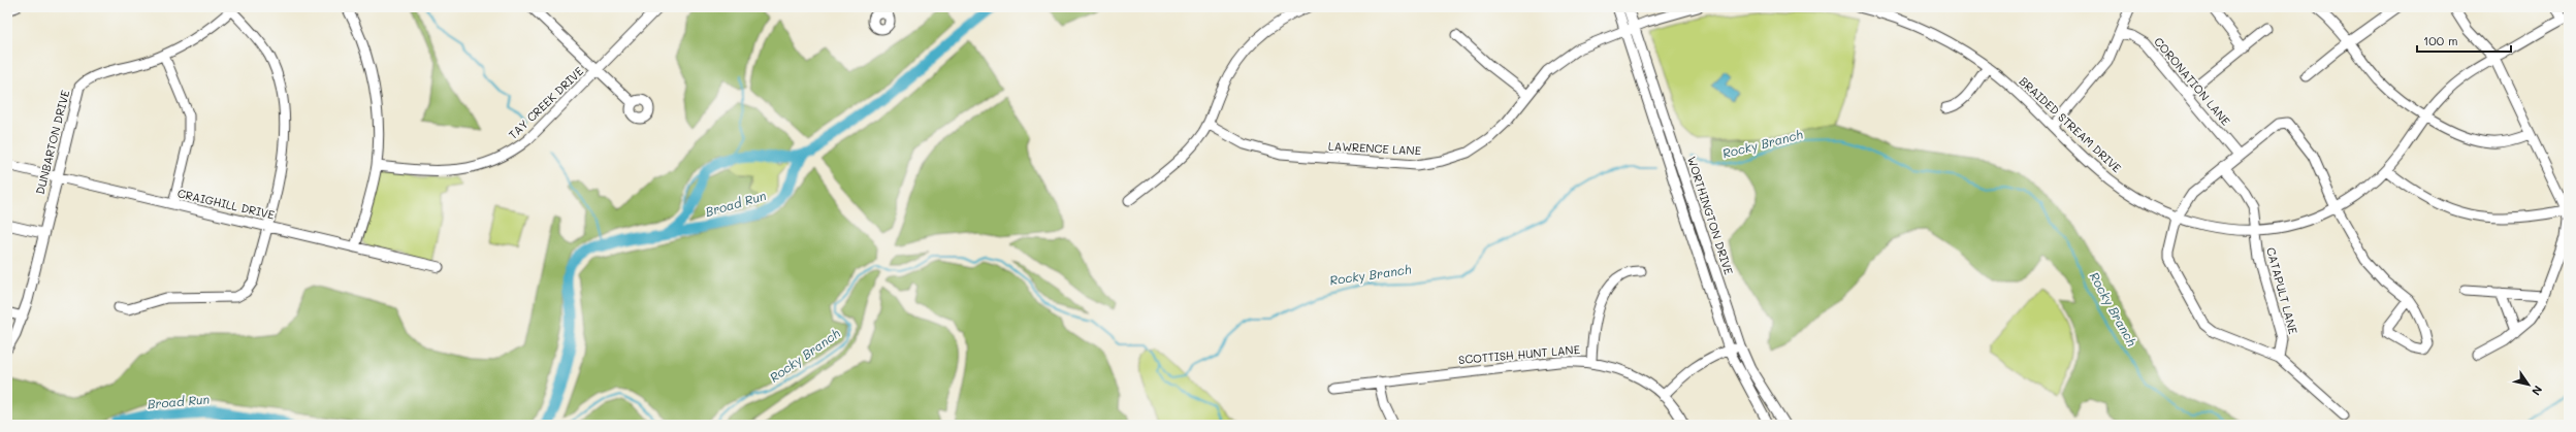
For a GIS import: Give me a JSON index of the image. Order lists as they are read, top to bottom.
{
  "streets": {
    "street": [
      "CORONATION LANE",
      "TAY CREEK DRIVE",
      "BRAIDED STREAM DRIVE",
      "DUNBARTON DRIVE",
      "LAWRENCE LANE",
      "CRAIGHILL DRIVE",
      "WORTHINGTON DRIVE",
      "CATAPULT LANE",
      "SCOTTISH HUNT LANE"
    ]
  },
  "crossings": [
    ["BRAIDED STREAM DRIVE", "CATAPULT LANE"],
    ["DUNBARTON DRIVE", "CRAIGHILL DRIVE"]
  ],
  "water": ["Rocky Branch", "Broad Run"],
  "scale_bar": "100 m",
  "north": "bottom right"
}
